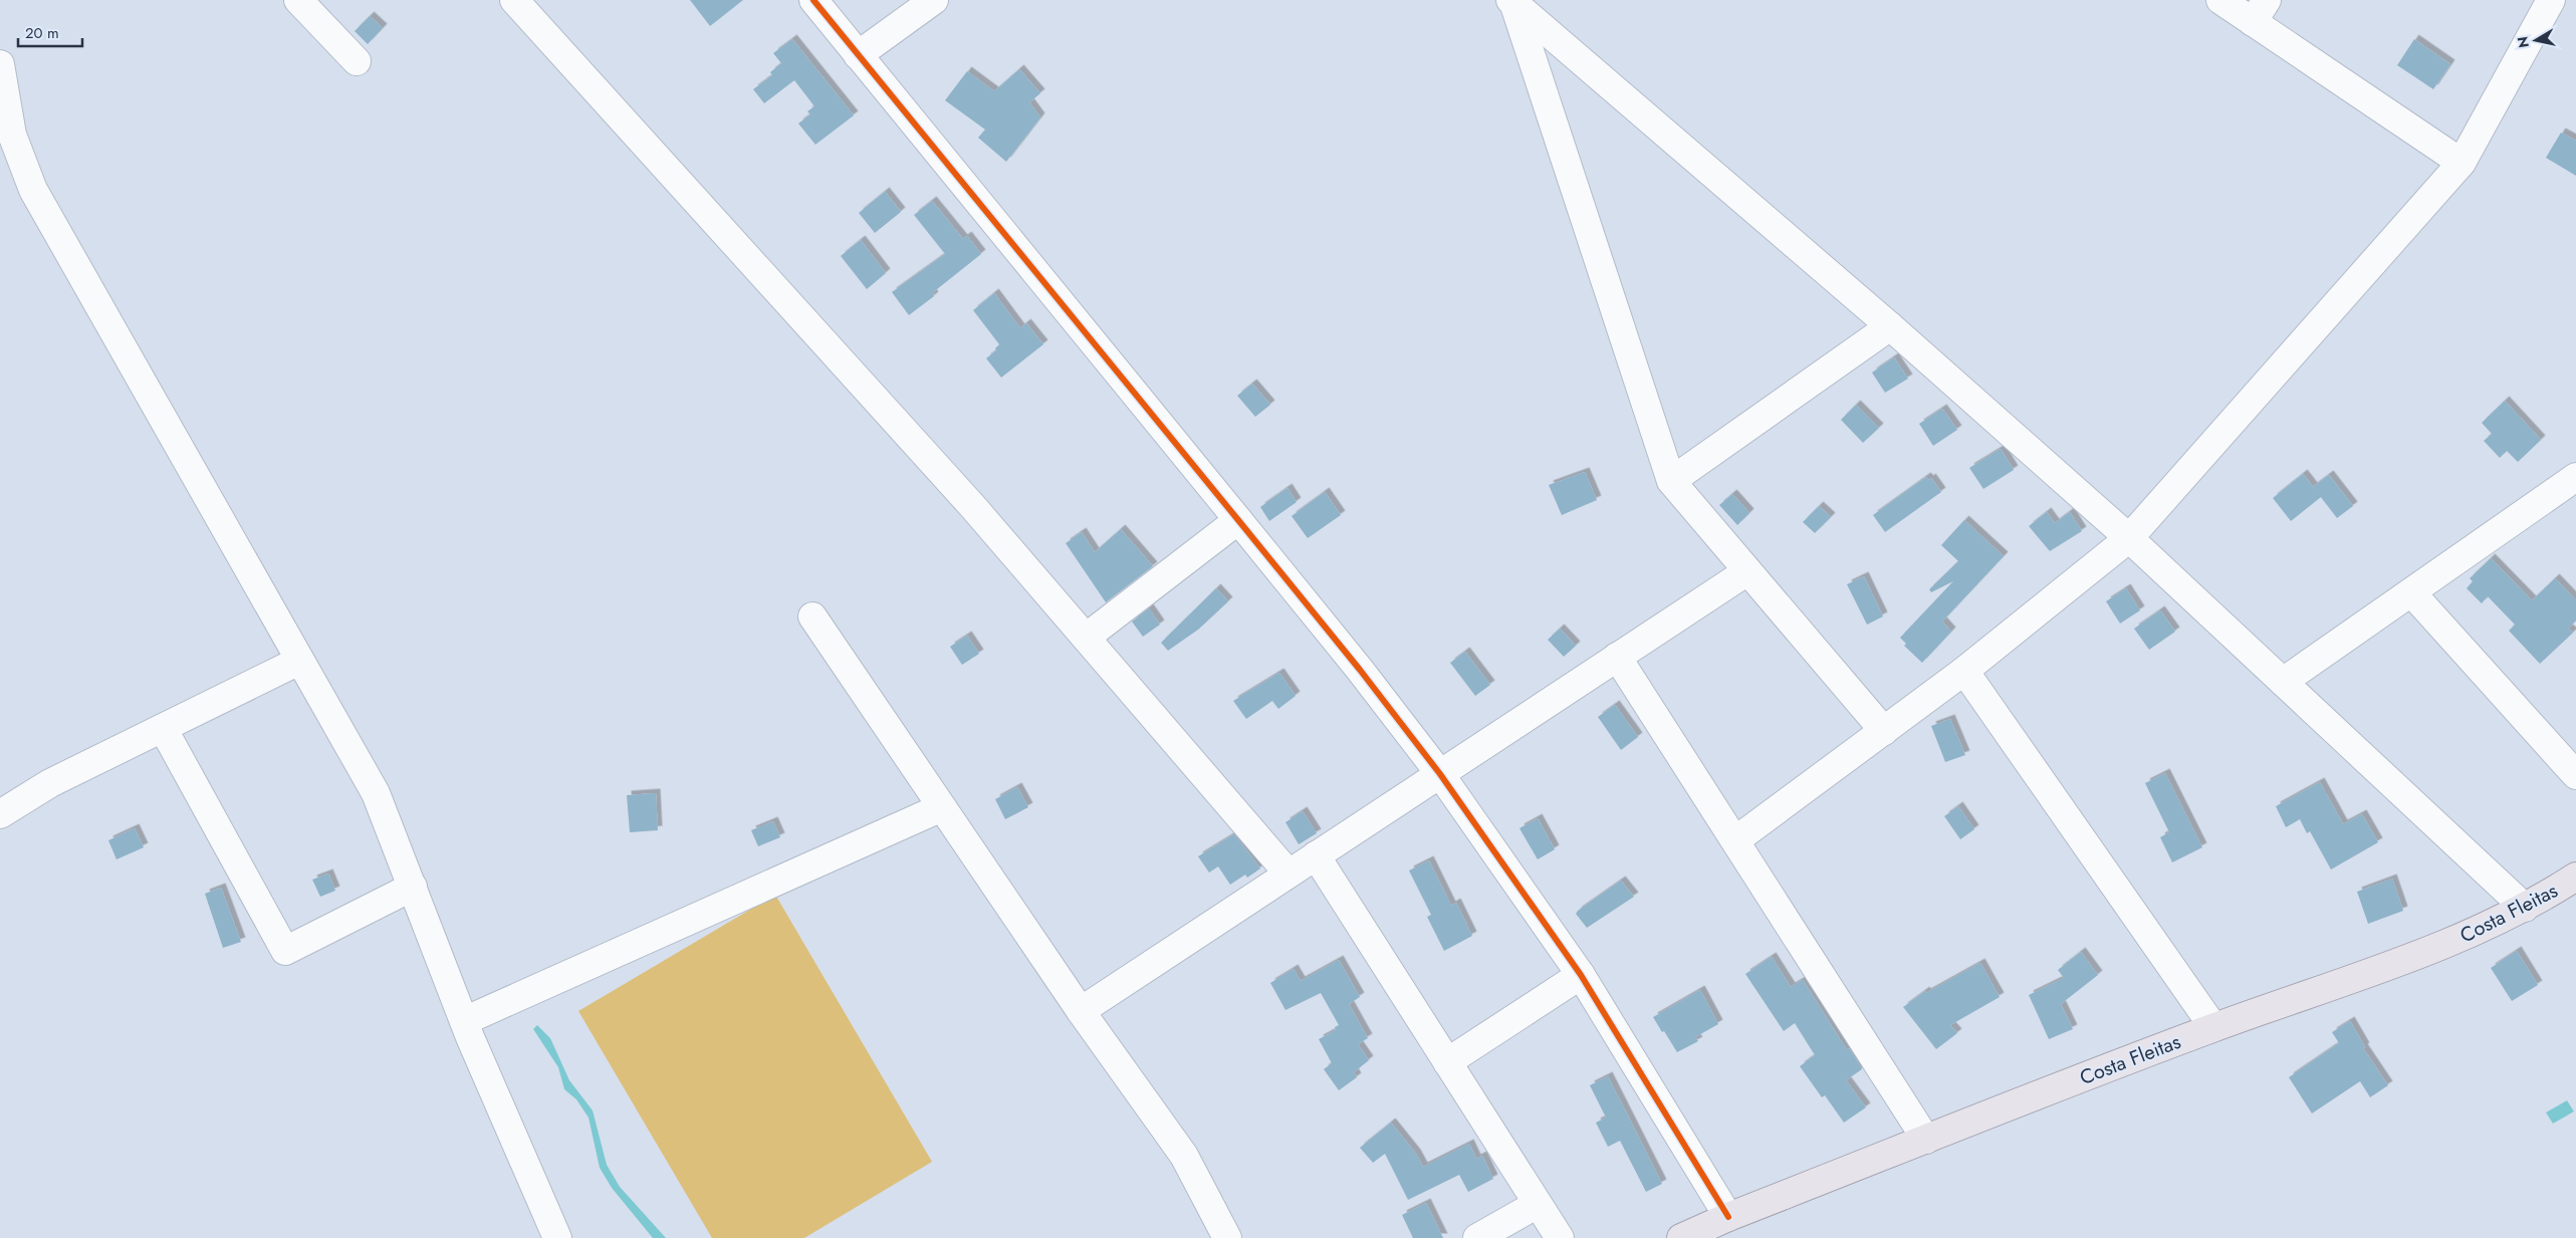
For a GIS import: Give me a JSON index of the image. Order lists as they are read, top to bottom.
{
  "streets": {
    "main road": ["Costa Fleitas"]
  },
  "scale_bar": "20 m",
  "north": "left"
}
